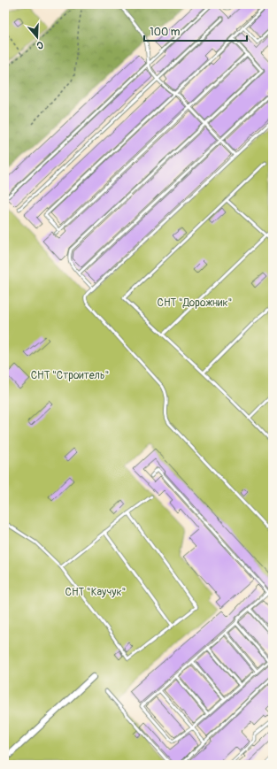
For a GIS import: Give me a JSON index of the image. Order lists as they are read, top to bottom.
{
  "parks": ["СНТ \"Дорожник\"", "СНТ \"Строитель\"", "СНТ \"Каучук\""],
  "scale_bar": "100 m",
  "north": "bottom"
}
